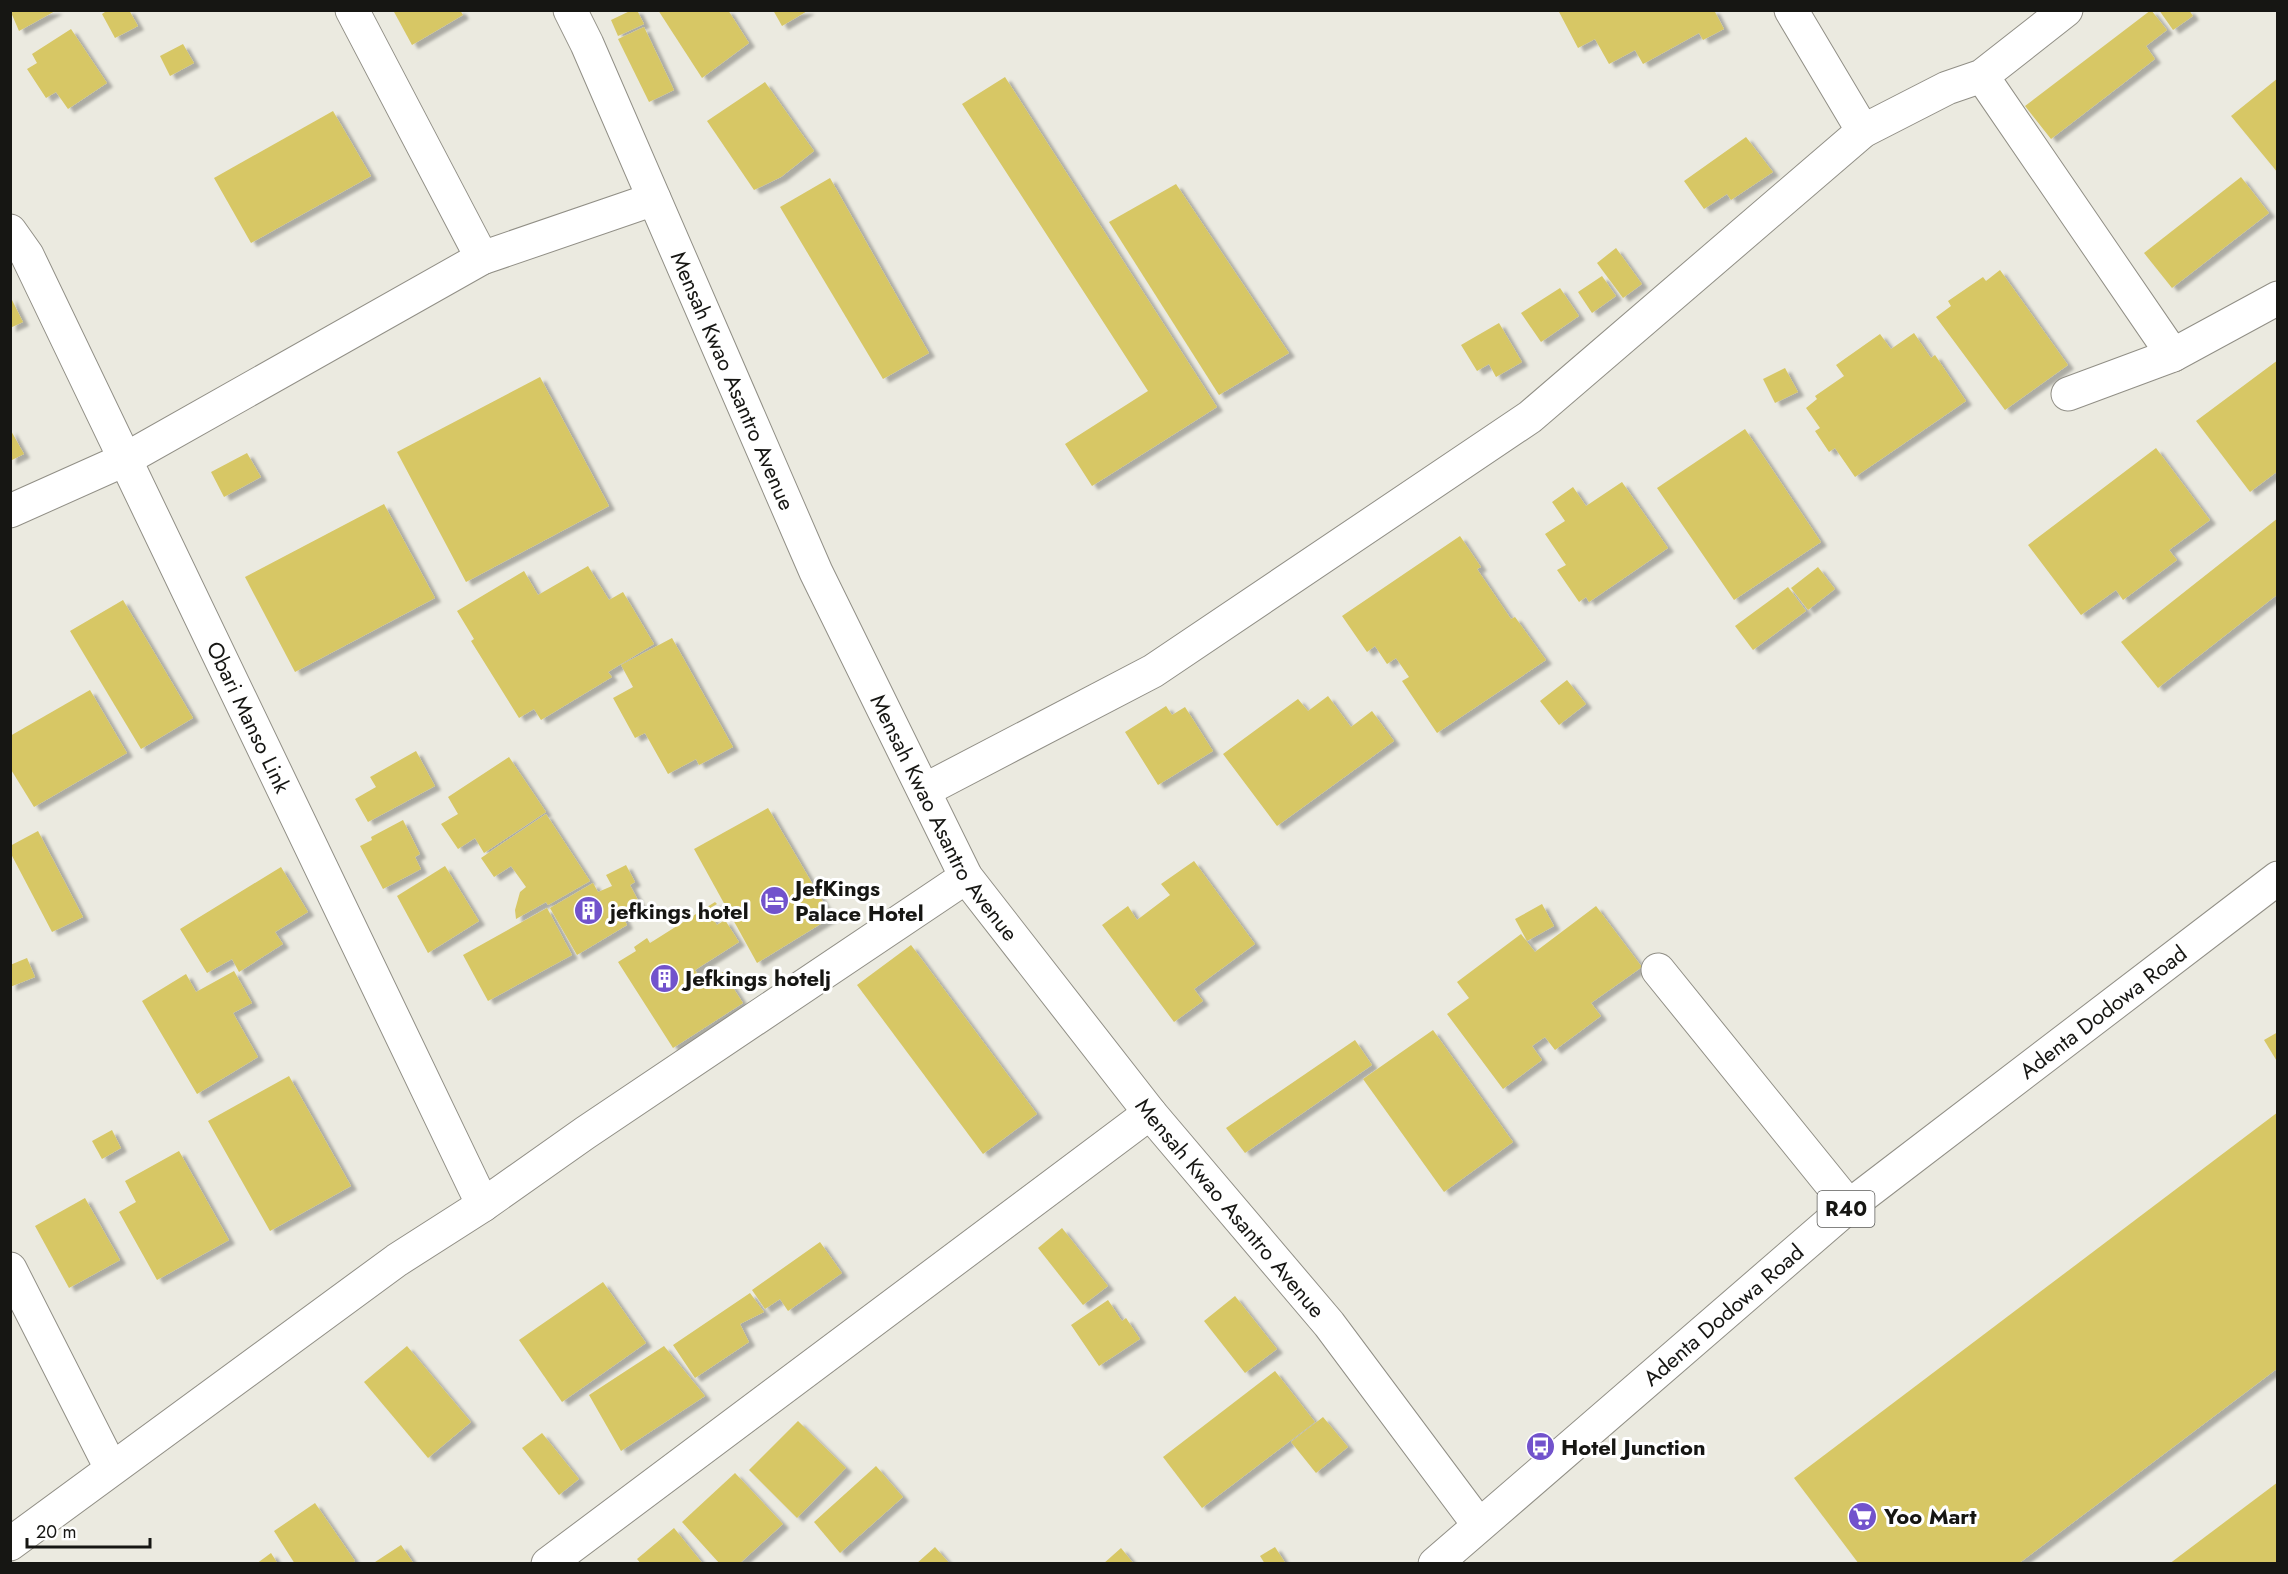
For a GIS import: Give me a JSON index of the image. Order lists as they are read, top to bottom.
{
  "streets": {
    "street": [
      "Mensah Kwao Asantro Avenue",
      "Obari Manso Link",
      "Adenta Dodowa Road",
      "R40"
    ]
  },
  "crossings": [
    ["Mensah Kwao Asantro Avenue", "Adenta Dodowa Road"]
  ],
  "places": {
    "hotel": ["JefKings Palace Hotel"],
    "building": ["jefkings hotel", "Jefkings hotelj"],
    "bus stop": ["Hotel Junction"],
    "supermarket": ["Yoo Mart"]
  },
  "scale_bar": "20 m"
}
